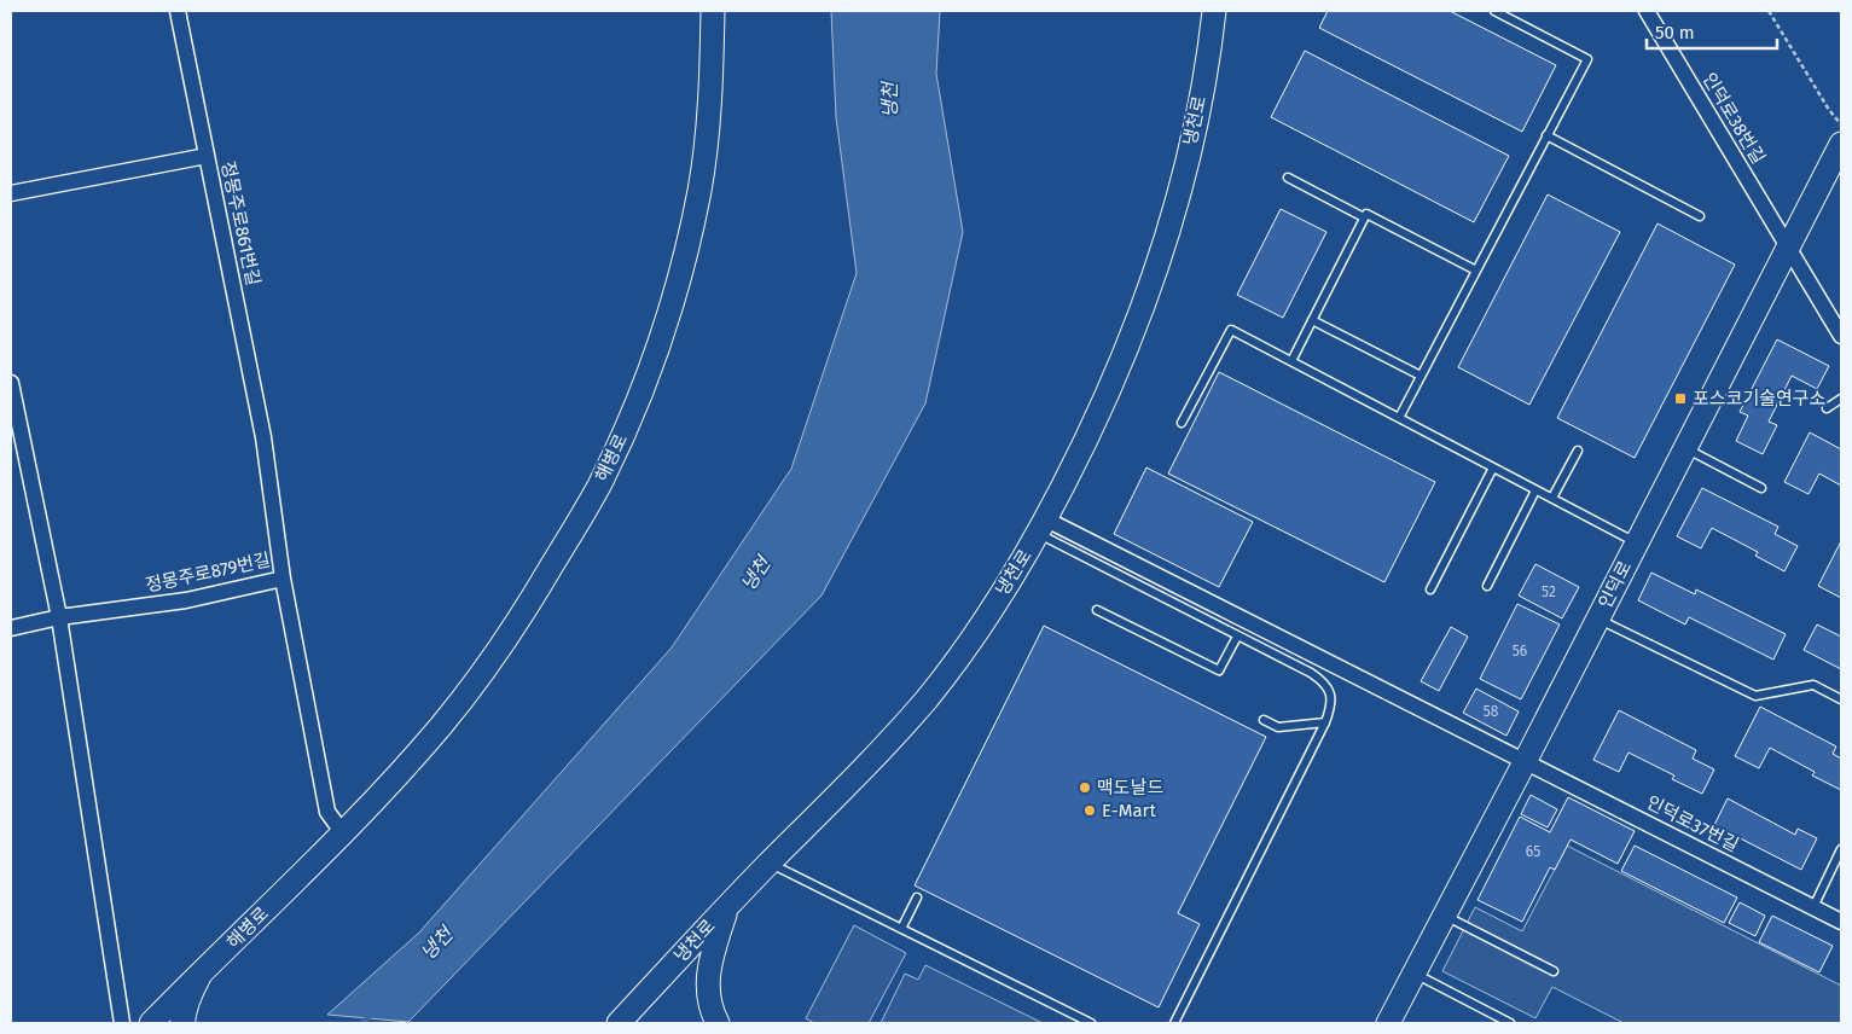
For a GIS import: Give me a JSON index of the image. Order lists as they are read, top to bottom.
{
  "streets": {
    "street": [
      "인덕로38번길",
      "냉천로",
      "정몽주로861번길",
      "해병로",
      "정몽주로879번길",
      "인덕로",
      "인덕로37번길"
    ]
  },
  "crossings": [
    ["인덕로38번길", "인덕로"],
    ["냉천로", "인덕로37번길"],
    ["정몽주로861번길", "정몽주로879번길"],
    ["인덕로", "인덕로37번길"]
  ],
  "water": ["냉천"],
  "places": {
    "transit": ["포스코기술연구소"],
    "other": ["맥도날드", "E-Mart"]
  },
  "house_numbers": [
    "52",
    "56",
    "58",
    "65"
  ],
  "scale_bar": "50 m"
}
